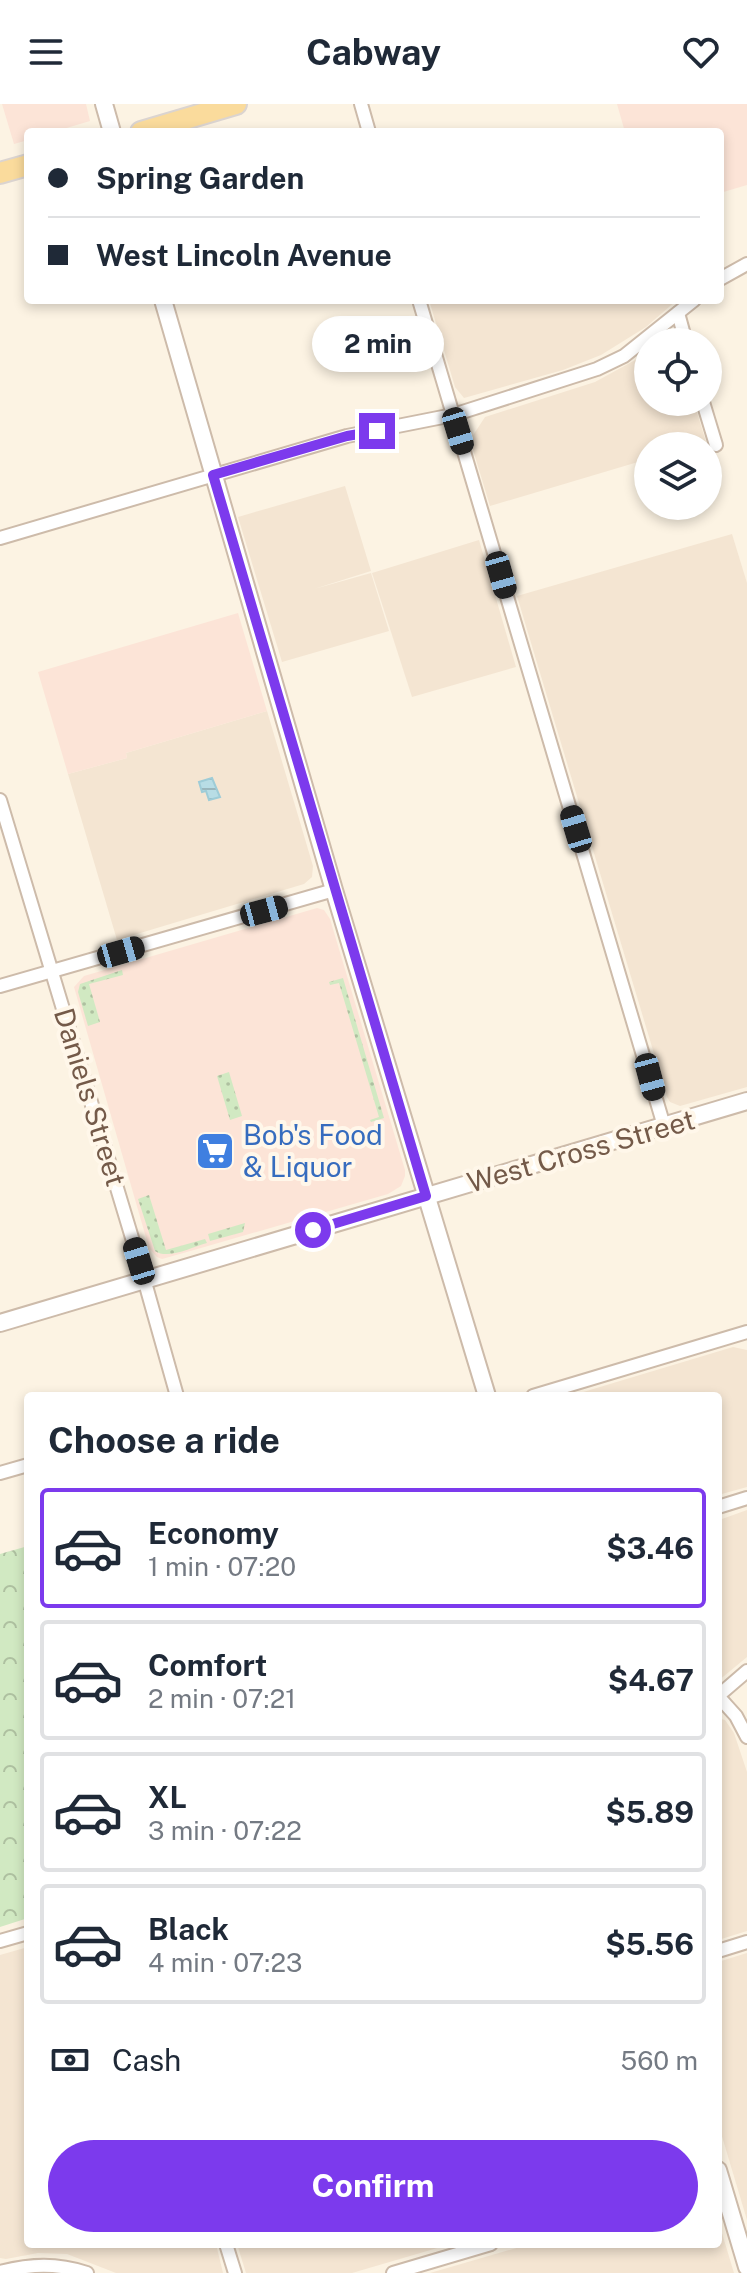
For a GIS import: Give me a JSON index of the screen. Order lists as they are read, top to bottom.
{
  "streets": {
    "street": ["Daniels Street", "West Cross Street"]
  },
  "crossings": [
    ["Daniels Street", "West Cross Street"]
  ],
  "places": {
    "supermarket": ["Bob's Food & Liquor"]
  },
  "page": {
    "header": "Cabway",
    "banner": ["Spring Garden", "West Lincoln Avenue"],
    "bubble": "2 min",
    "heading": "Choose a ride",
    "list": [
      {
        "name": "Economy",
        "note": "1 min · 07:20",
        "value": "$3.46"
      },
      {
        "name": "Comfort",
        "note": "2 min · 07:21",
        "value": "$4.67"
      },
      {
        "name": "XL",
        "note": "3 min · 07:22",
        "value": "$5.89"
      },
      {
        "name": "Black",
        "note": "4 min · 07:23",
        "value": "$5.56"
      }
    ],
    "pay": ["Cash", "560 m"],
    "buttons": "Confirm"
  }
}
